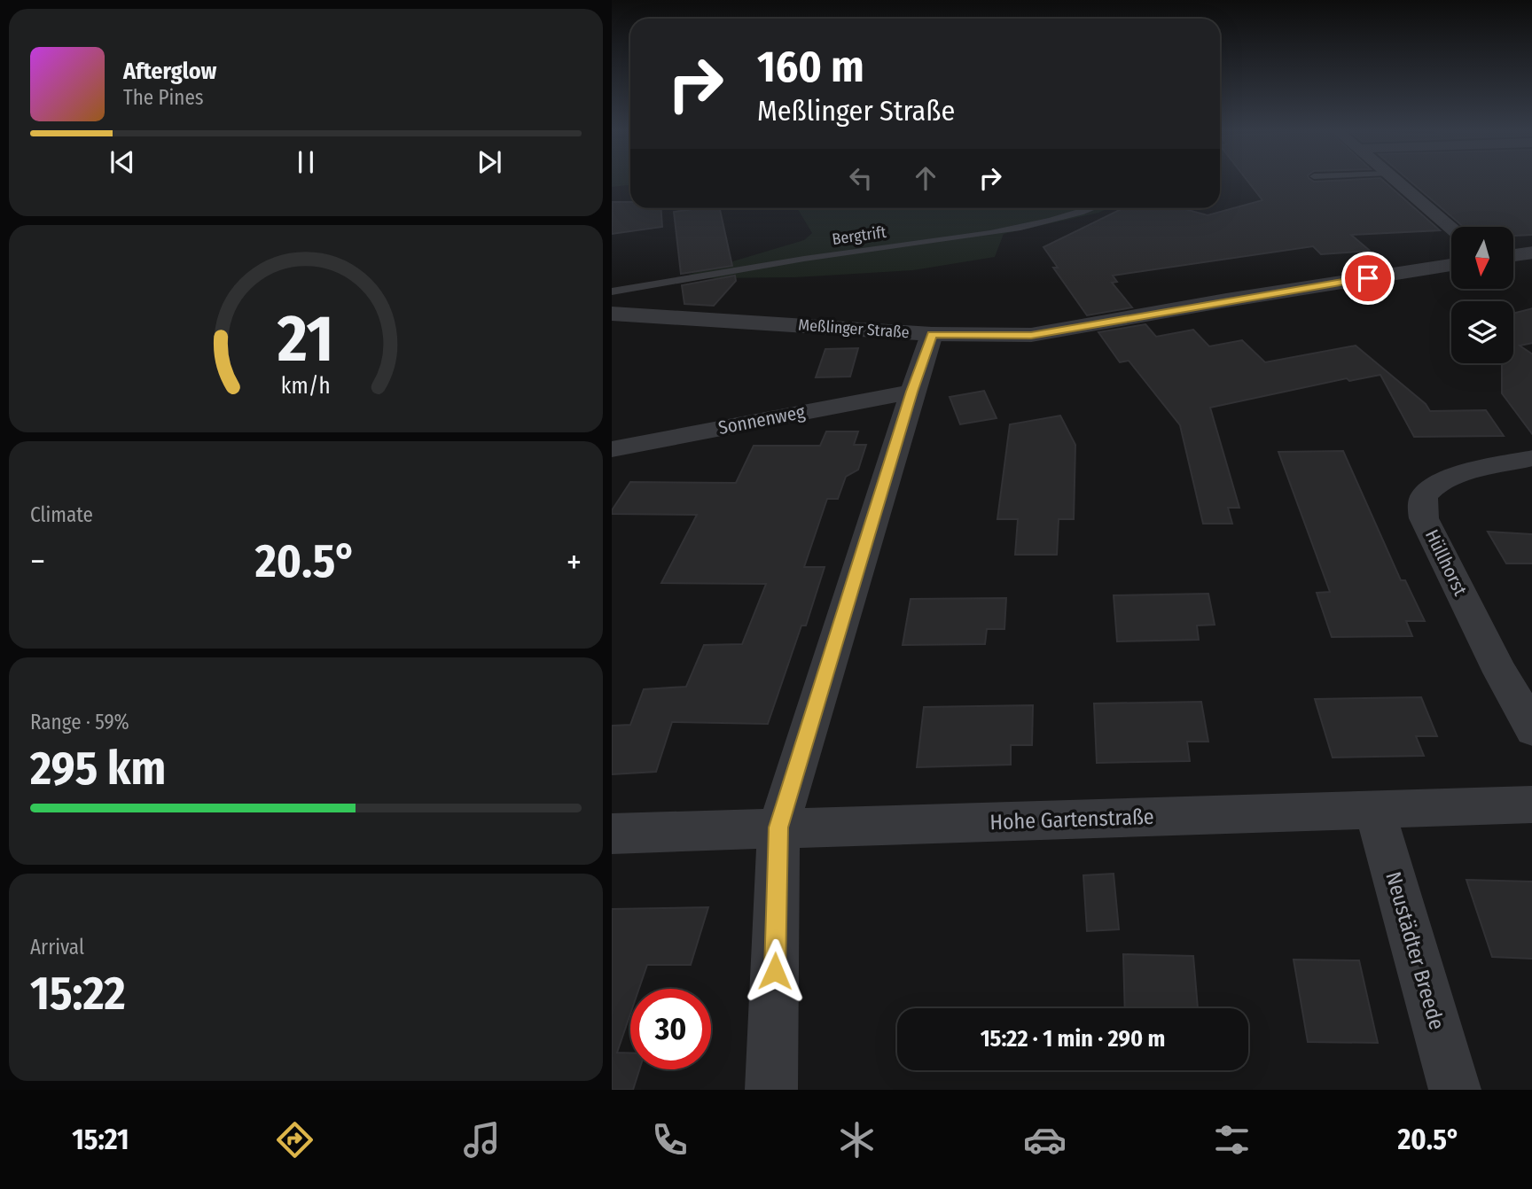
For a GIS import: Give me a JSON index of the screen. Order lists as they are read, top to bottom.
{
  "streets": {
    "street": [
      "Meßlinger Straße",
      "Sonnenweg",
      "Hüllhorst",
      "Hohe Gartenstraße",
      "Neustädter Breede"
    ],
    "lane": ["Bergtrift"]
  },
  "crossings": [
    ["Hohe Gartenstraße", "Neustädter Breede"]
  ],
  "north": "bottom",
  "page": {
    "turn": ["160 m", "Meßlinger Straße"],
    "song": ["Afterglow", "The Pines"],
    "tile": [
      "Climate",
      ["Range · 59%", "295 km"],
      ["Arrival", "15:22"]
    ],
    "heat": ["−", "20.5°", "+"],
    "limit": "30",
    "trip": "15:22 · 1 min · 290 m",
    "tabs": ["15:21", "20.5°"],
    "gauge": ["21", "km/h"]
  }
}
